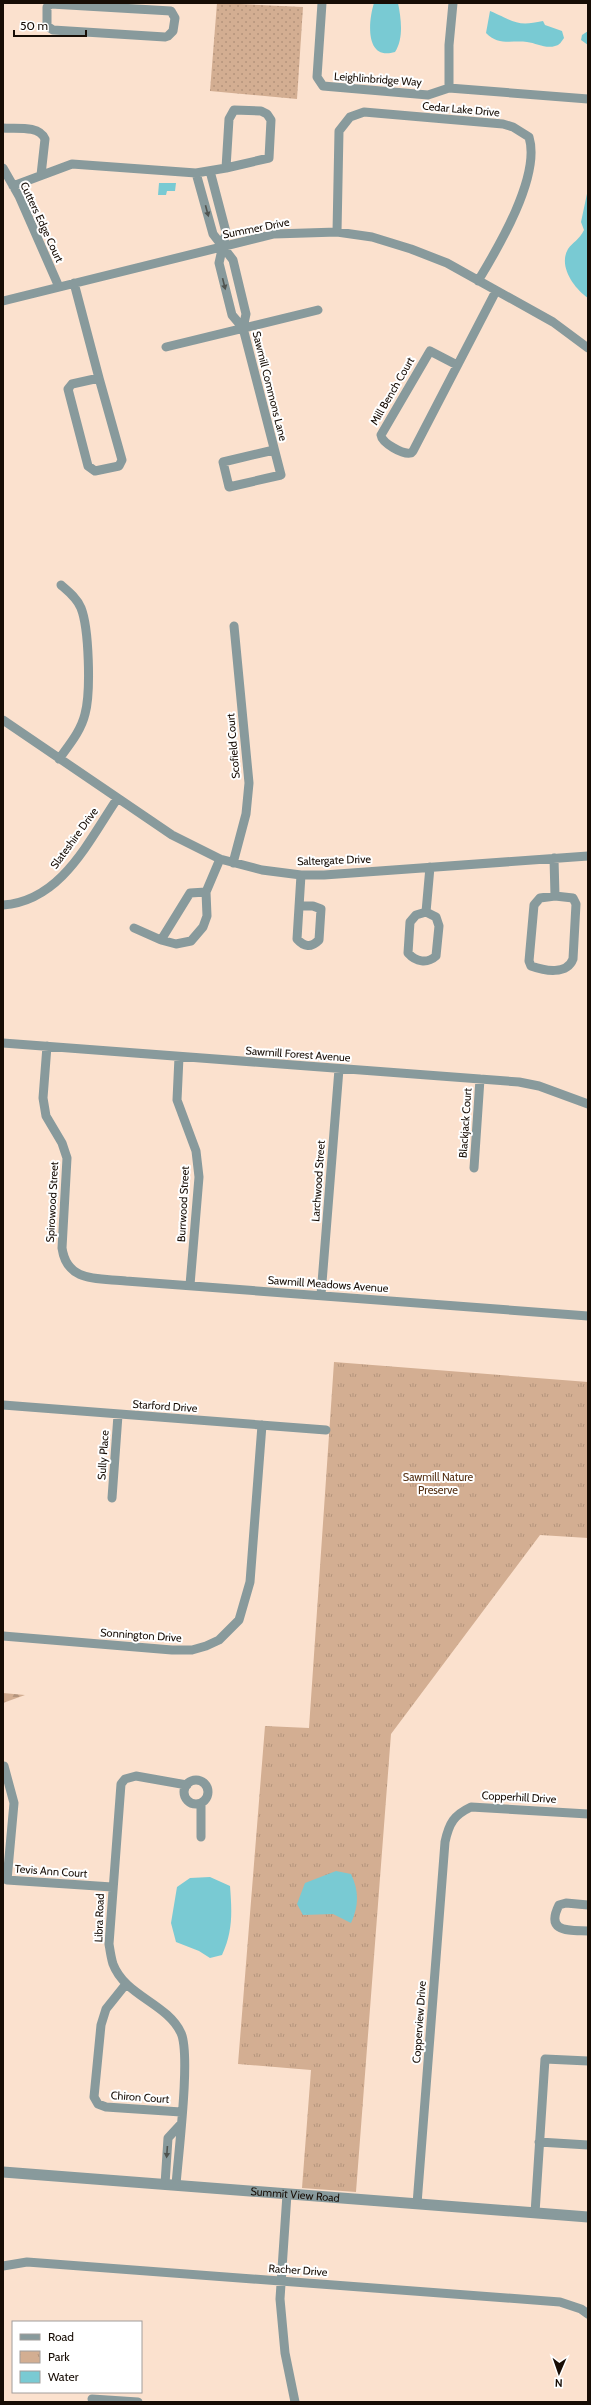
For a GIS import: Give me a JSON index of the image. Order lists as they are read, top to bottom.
{
  "streets": {
    "street": [
      "Leighlinbridge Way",
      "Cedar Lake Drive",
      "Cutters Edge Court",
      "Summer Drive",
      "Sawmill Commons Lane",
      "Mill Bench Court",
      "Scofield Court",
      "Slateshire Drive",
      "Saltergate Drive",
      "Sawmill Forest Avenue",
      "Blackjack Court",
      "Larchwood Street",
      "Spirowood Street",
      "Burrwood Street",
      "Sawmill Meadows Avenue",
      "Starford Drive",
      "Sully Place",
      "Sonnington Drive",
      "Copperhill Drive",
      "Tevis Ann Court",
      "Libra Road",
      "Copperview Drive",
      "Chiron Court",
      "Summit View Road",
      "Racher Drive"
    ]
  },
  "crossings": [
    ["Cedar Lake Drive", "Summer Drive"],
    ["Cutters Edge Court", "Summer Drive"],
    ["Summer Drive", "Sawmill Commons Lane"],
    ["Summer Drive", "Mill Bench Court"],
    ["Scofield Court", "Saltergate Drive"],
    ["Slateshire Drive", "Saltergate Drive"],
    ["Sawmill Forest Avenue", "Blackjack Court"],
    ["Sawmill Forest Avenue", "Larchwood Street"],
    ["Sawmill Forest Avenue", "Spirowood Street"],
    ["Sawmill Forest Avenue", "Burrwood Street"],
    ["Larchwood Street", "Sawmill Meadows Avenue"],
    ["Spirowood Street", "Sawmill Meadows Avenue"],
    ["Burrwood Street", "Sawmill Meadows Avenue"],
    ["Starford Drive", "Sully Place"],
    ["Starford Drive", "Sonnington Drive"],
    ["Copperhill Drive", "Copperview Drive"],
    ["Tevis Ann Court", "Libra Road"],
    ["Libra Road", "Chiron Court"],
    ["Libra Road", "Summit View Road"],
    ["Copperview Drive", "Summit View Road"]
  ],
  "parks": ["Sawmill Nature Preserve"],
  "legend": ["Road", "Park", "Water"],
  "scale_bar": "50 m",
  "north": "bottom"
}
